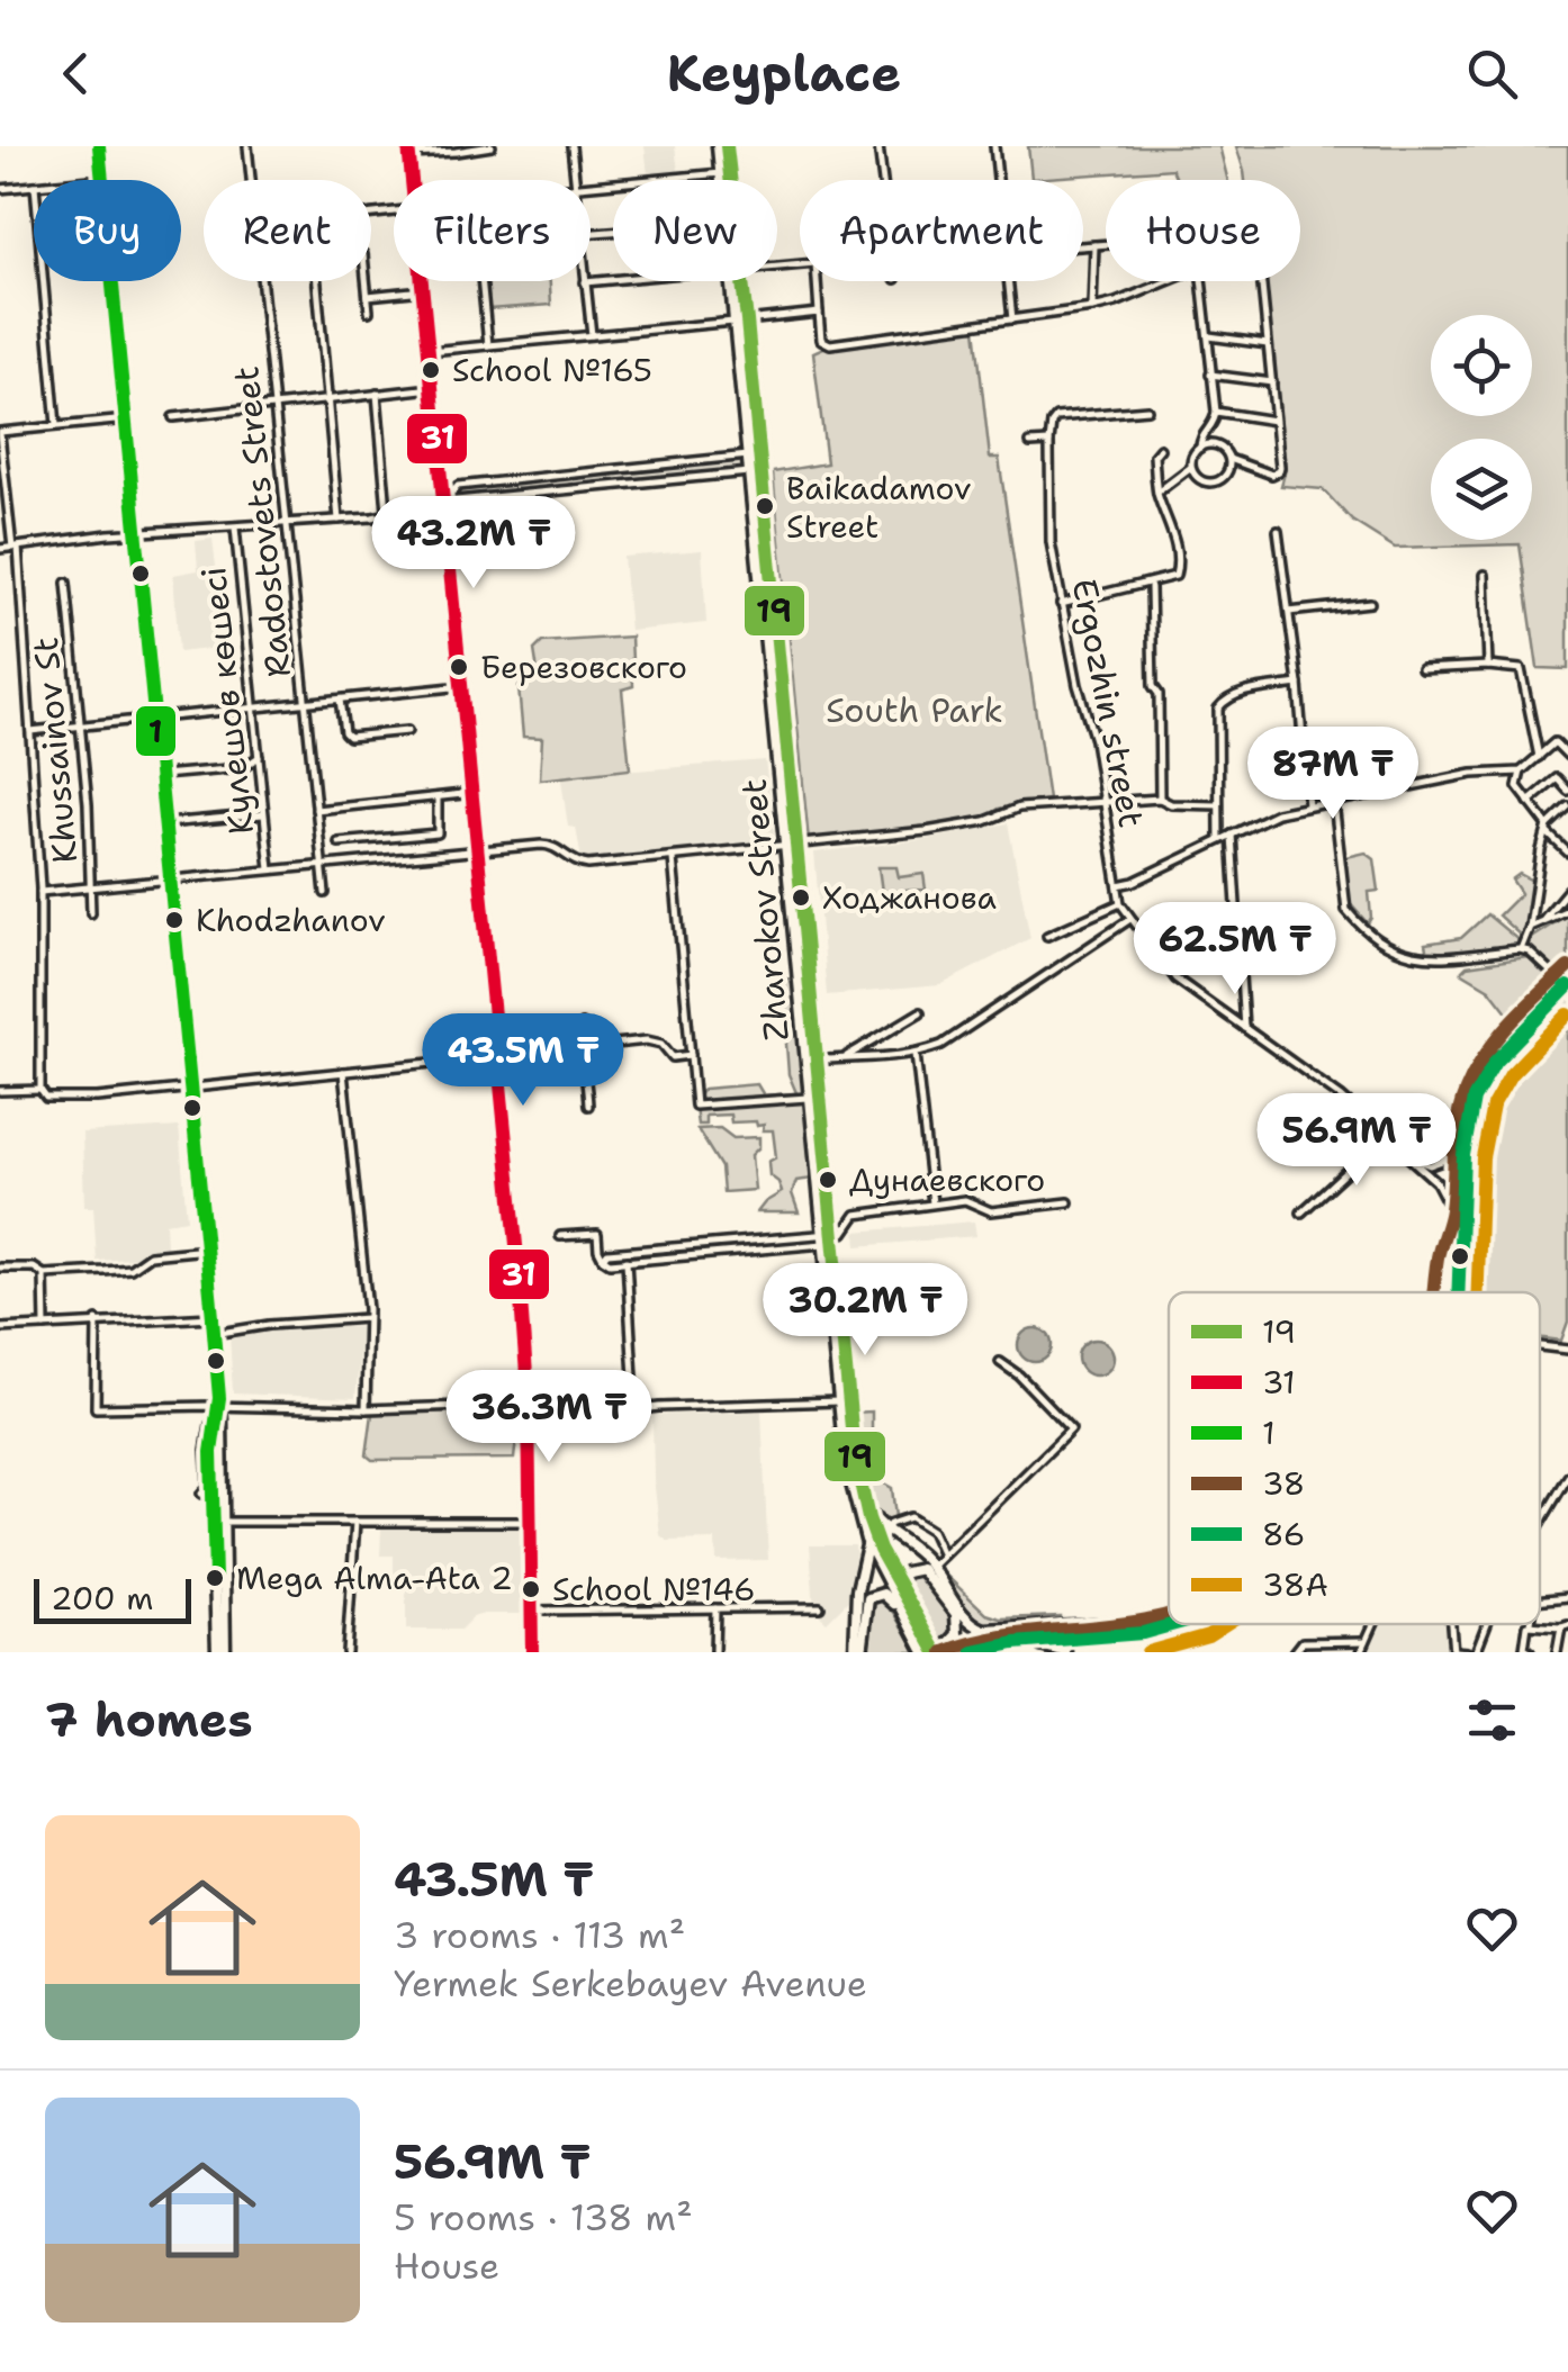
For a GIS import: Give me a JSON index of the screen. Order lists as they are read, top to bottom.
{
  "streets": {
    "main road": ["Zharokov Street"],
    "street": [
      "Radostovets Street",
      "Кулешов көшесі",
      "Ergozhin street",
      "Khussainov St"
    ]
  },
  "parks": ["South Park"],
  "places": [
    "School №165",
    "Baikadamov Street",
    "Березовского",
    "Ходжанова",
    "Khodzhanov",
    "Дунаевского",
    "Mega Alma-Ata 2",
    "School №146"
  ],
  "lines": [
    "transit line 19",
    "transit line 31",
    "transit line 1",
    "transit line 38",
    "transit line 86",
    "transit line 38А"
  ],
  "legend": [
    "19",
    "31",
    "1",
    "38",
    "86",
    "38А"
  ],
  "scale_bar": "200 m",
  "page": {
    "header": "Keyplace",
    "chip": [
      "Buy",
      "Rent",
      "Filters",
      "New",
      "Apartment",
      "House"
    ],
    "price": [
      "43.2M ₸",
      "87M ₸",
      "62.5M ₸",
      "43.5M ₸",
      "56.9M ₸",
      "30.2M ₸",
      "36.3M ₸"
    ],
    "scale": "200 m",
    "heading": "7 homes",
    "list": [
      {
        "name": "43.5M ₸",
        "note": "3 rooms · 113 m² · Yermek Serkebayev Avenue"
      },
      {
        "name": "56.9M ₸",
        "note": "5 rooms · 138 m² · House"
      }
    ]
  }
}
